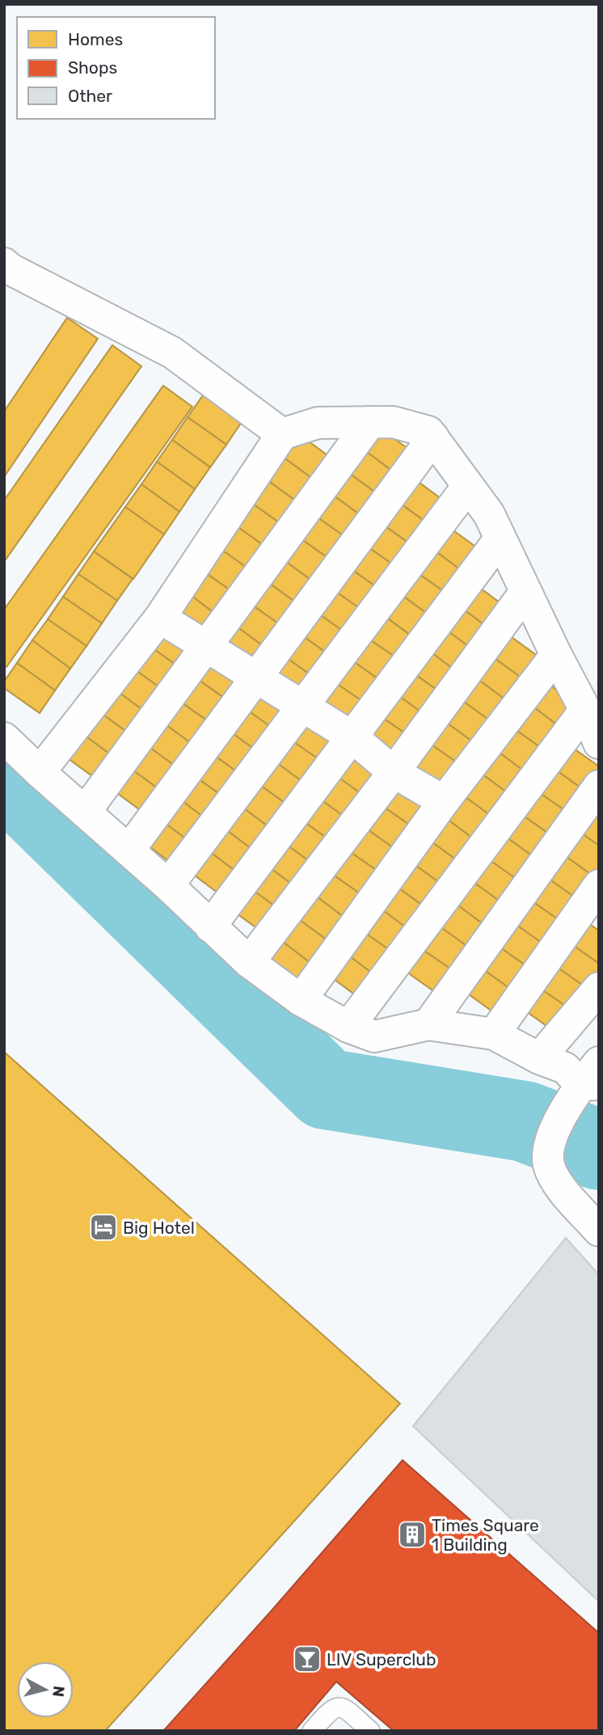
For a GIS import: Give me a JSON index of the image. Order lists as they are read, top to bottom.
{
  "places": {
    "hotel": ["Big Hotel"],
    "building": ["Times Square 1 Building"],
    "bar": ["LIV Superclub"]
  },
  "legend": ["Homes", "Shops", "Other"],
  "north": "right"
}
